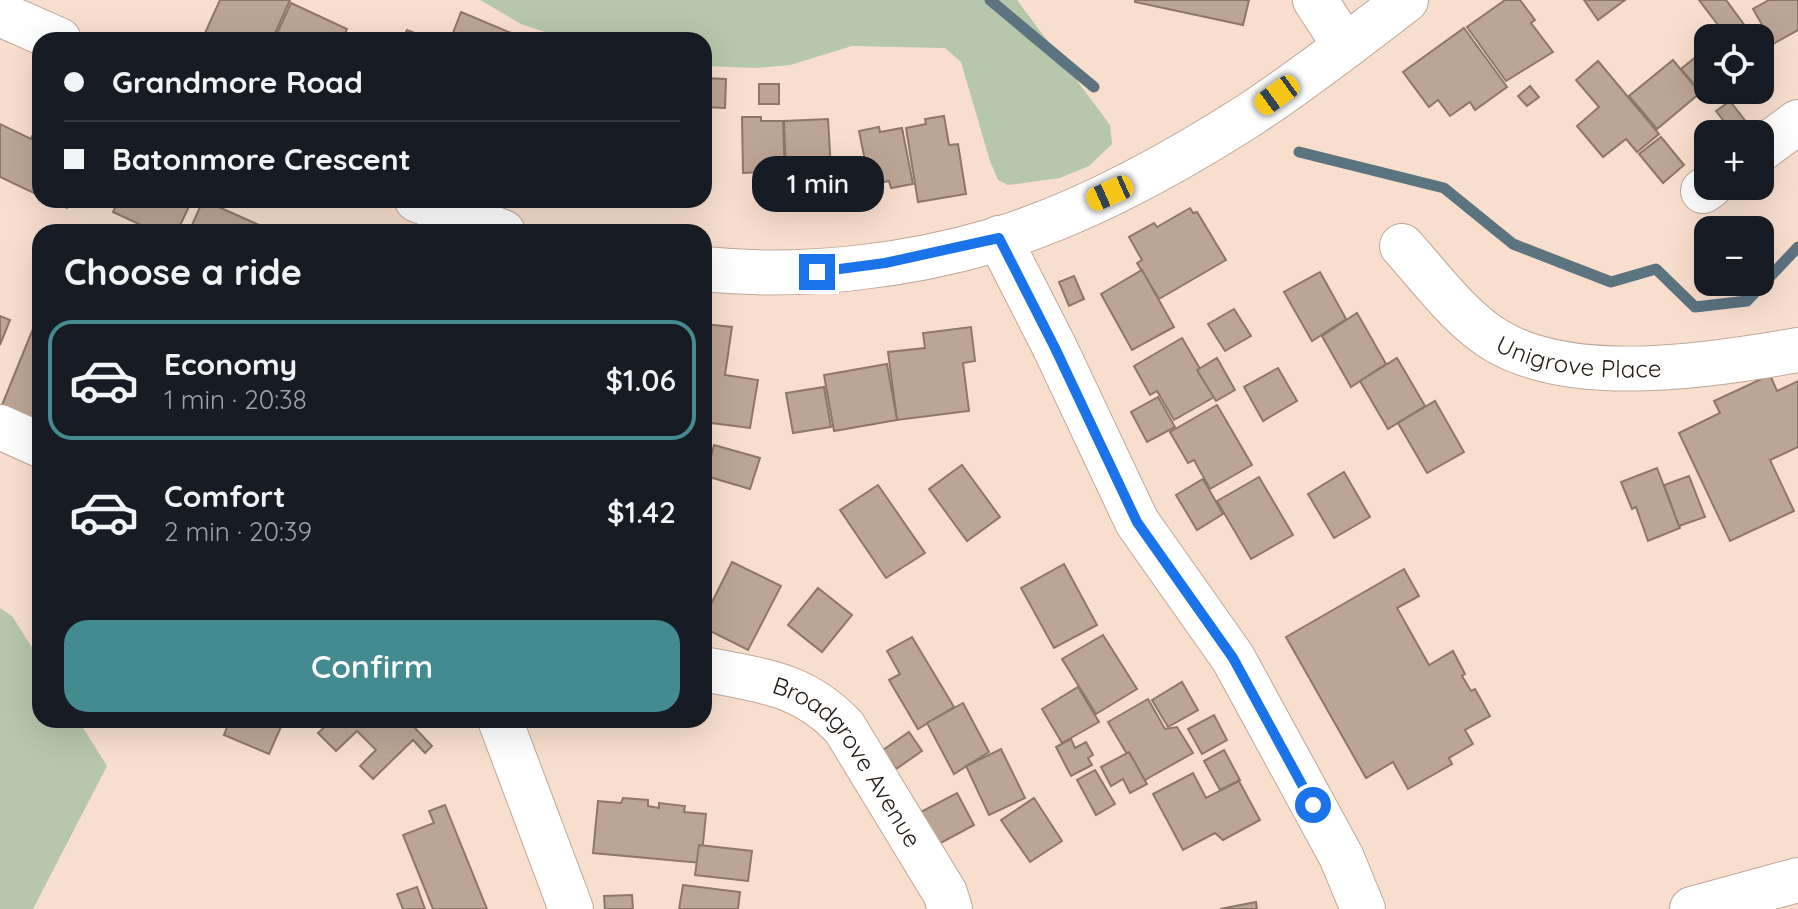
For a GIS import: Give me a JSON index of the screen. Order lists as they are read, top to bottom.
{
  "streets": {
    "street": ["Unigrove Place", "Broadgrove Avenue"]
  },
  "page": {
    "map_buttons": ["+", "−"],
    "banner": ["Grandmore Road", "Batonmore Crescent"],
    "bubble": "1 min",
    "heading": "Choose a ride",
    "list": [
      {
        "name": "Economy",
        "note": "1 min · 20:38",
        "value": "$1.06"
      },
      {
        "name": "Comfort",
        "note": "2 min · 20:39",
        "value": "$1.42"
      }
    ],
    "buttons": "Confirm"
  }
}
